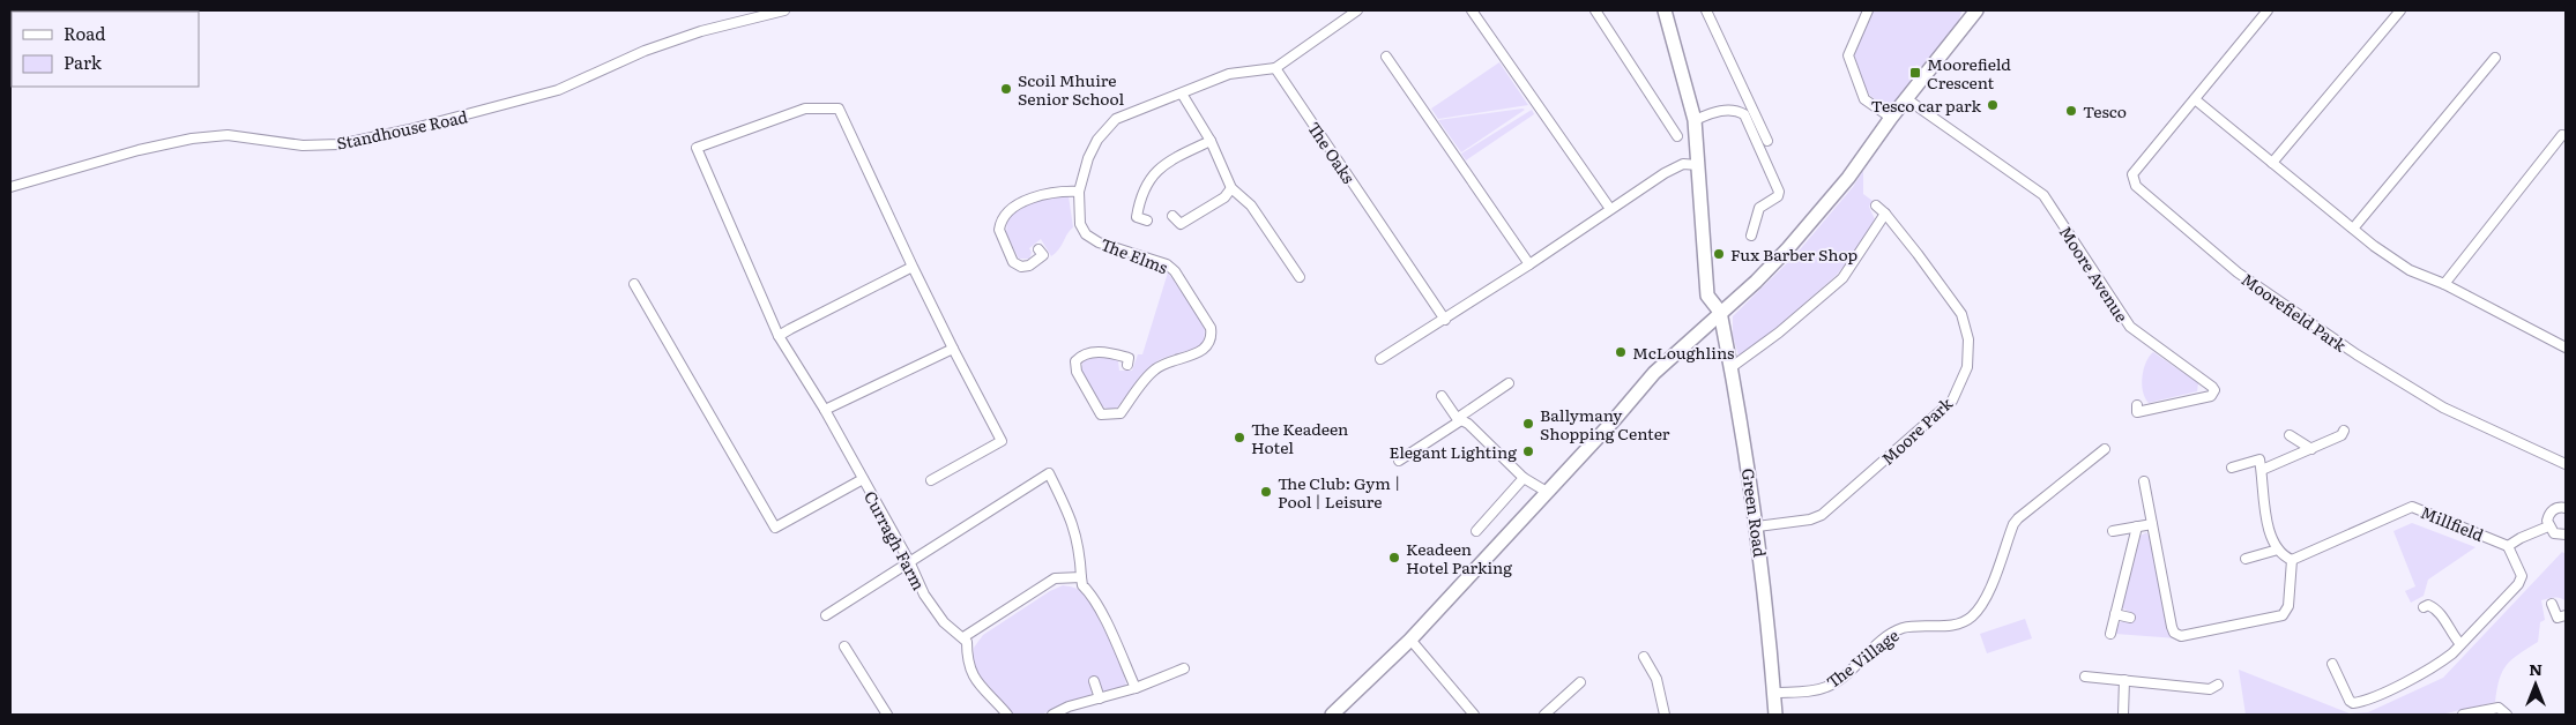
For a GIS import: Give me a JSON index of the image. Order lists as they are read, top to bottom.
{
  "streets": {
    "main road": ["Green Road"],
    "street": [
      "Standhouse Road",
      "The Oaks",
      "The Elms",
      "Moore Avenue",
      "Moorefield Park",
      "Moore Park",
      "Millfield",
      "Curragh Farm",
      "The Village"
    ]
  },
  "crossings": [
    ["The Oaks", "The Elms"],
    ["Moore Park", "Green Road"],
    ["Green Road", "The Village"]
  ],
  "places": {
    "transit": ["Moorefield Crescent"],
    "other": [
      "Scoil Mhuire Senior School",
      "Tesco car park",
      "Tesco",
      "Fux Barber Shop",
      "McLoughlins",
      "Ballymany Shopping Center",
      "The Keadeen Hotel",
      "Elegant Lighting",
      "The Club: Gym | Pool | Leisure",
      "Keadeen Hotel Parking"
    ]
  },
  "legend": ["Road", "Park"],
  "north": "top"
}
